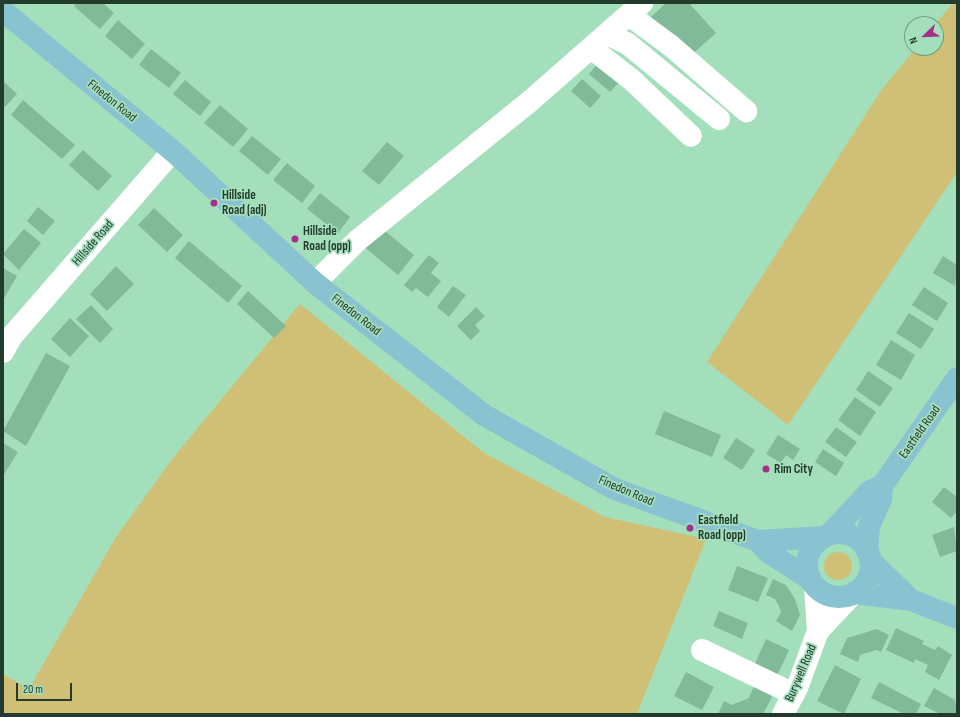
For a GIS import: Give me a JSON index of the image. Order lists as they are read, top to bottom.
{
  "streets": {
    "main road": ["Finedon Road", "Eastfield Road"],
    "street": ["Hillside Road", "Burywell Road"]
  },
  "crossings": [
    ["Finedon Road", "Hillside Road"],
    ["Finedon Road", "Eastfield Road"],
    ["Finedon Road", "Burywell Road"],
    ["Eastfield Road", "Burywell Road"]
  ],
  "places": [
    "Hillside Road (adj)",
    "Hillside Road (opp)",
    "Rim City",
    "Eastfield Road (opp)"
  ],
  "scale_bar": "20 m",
  "north": "bottom left"
}
